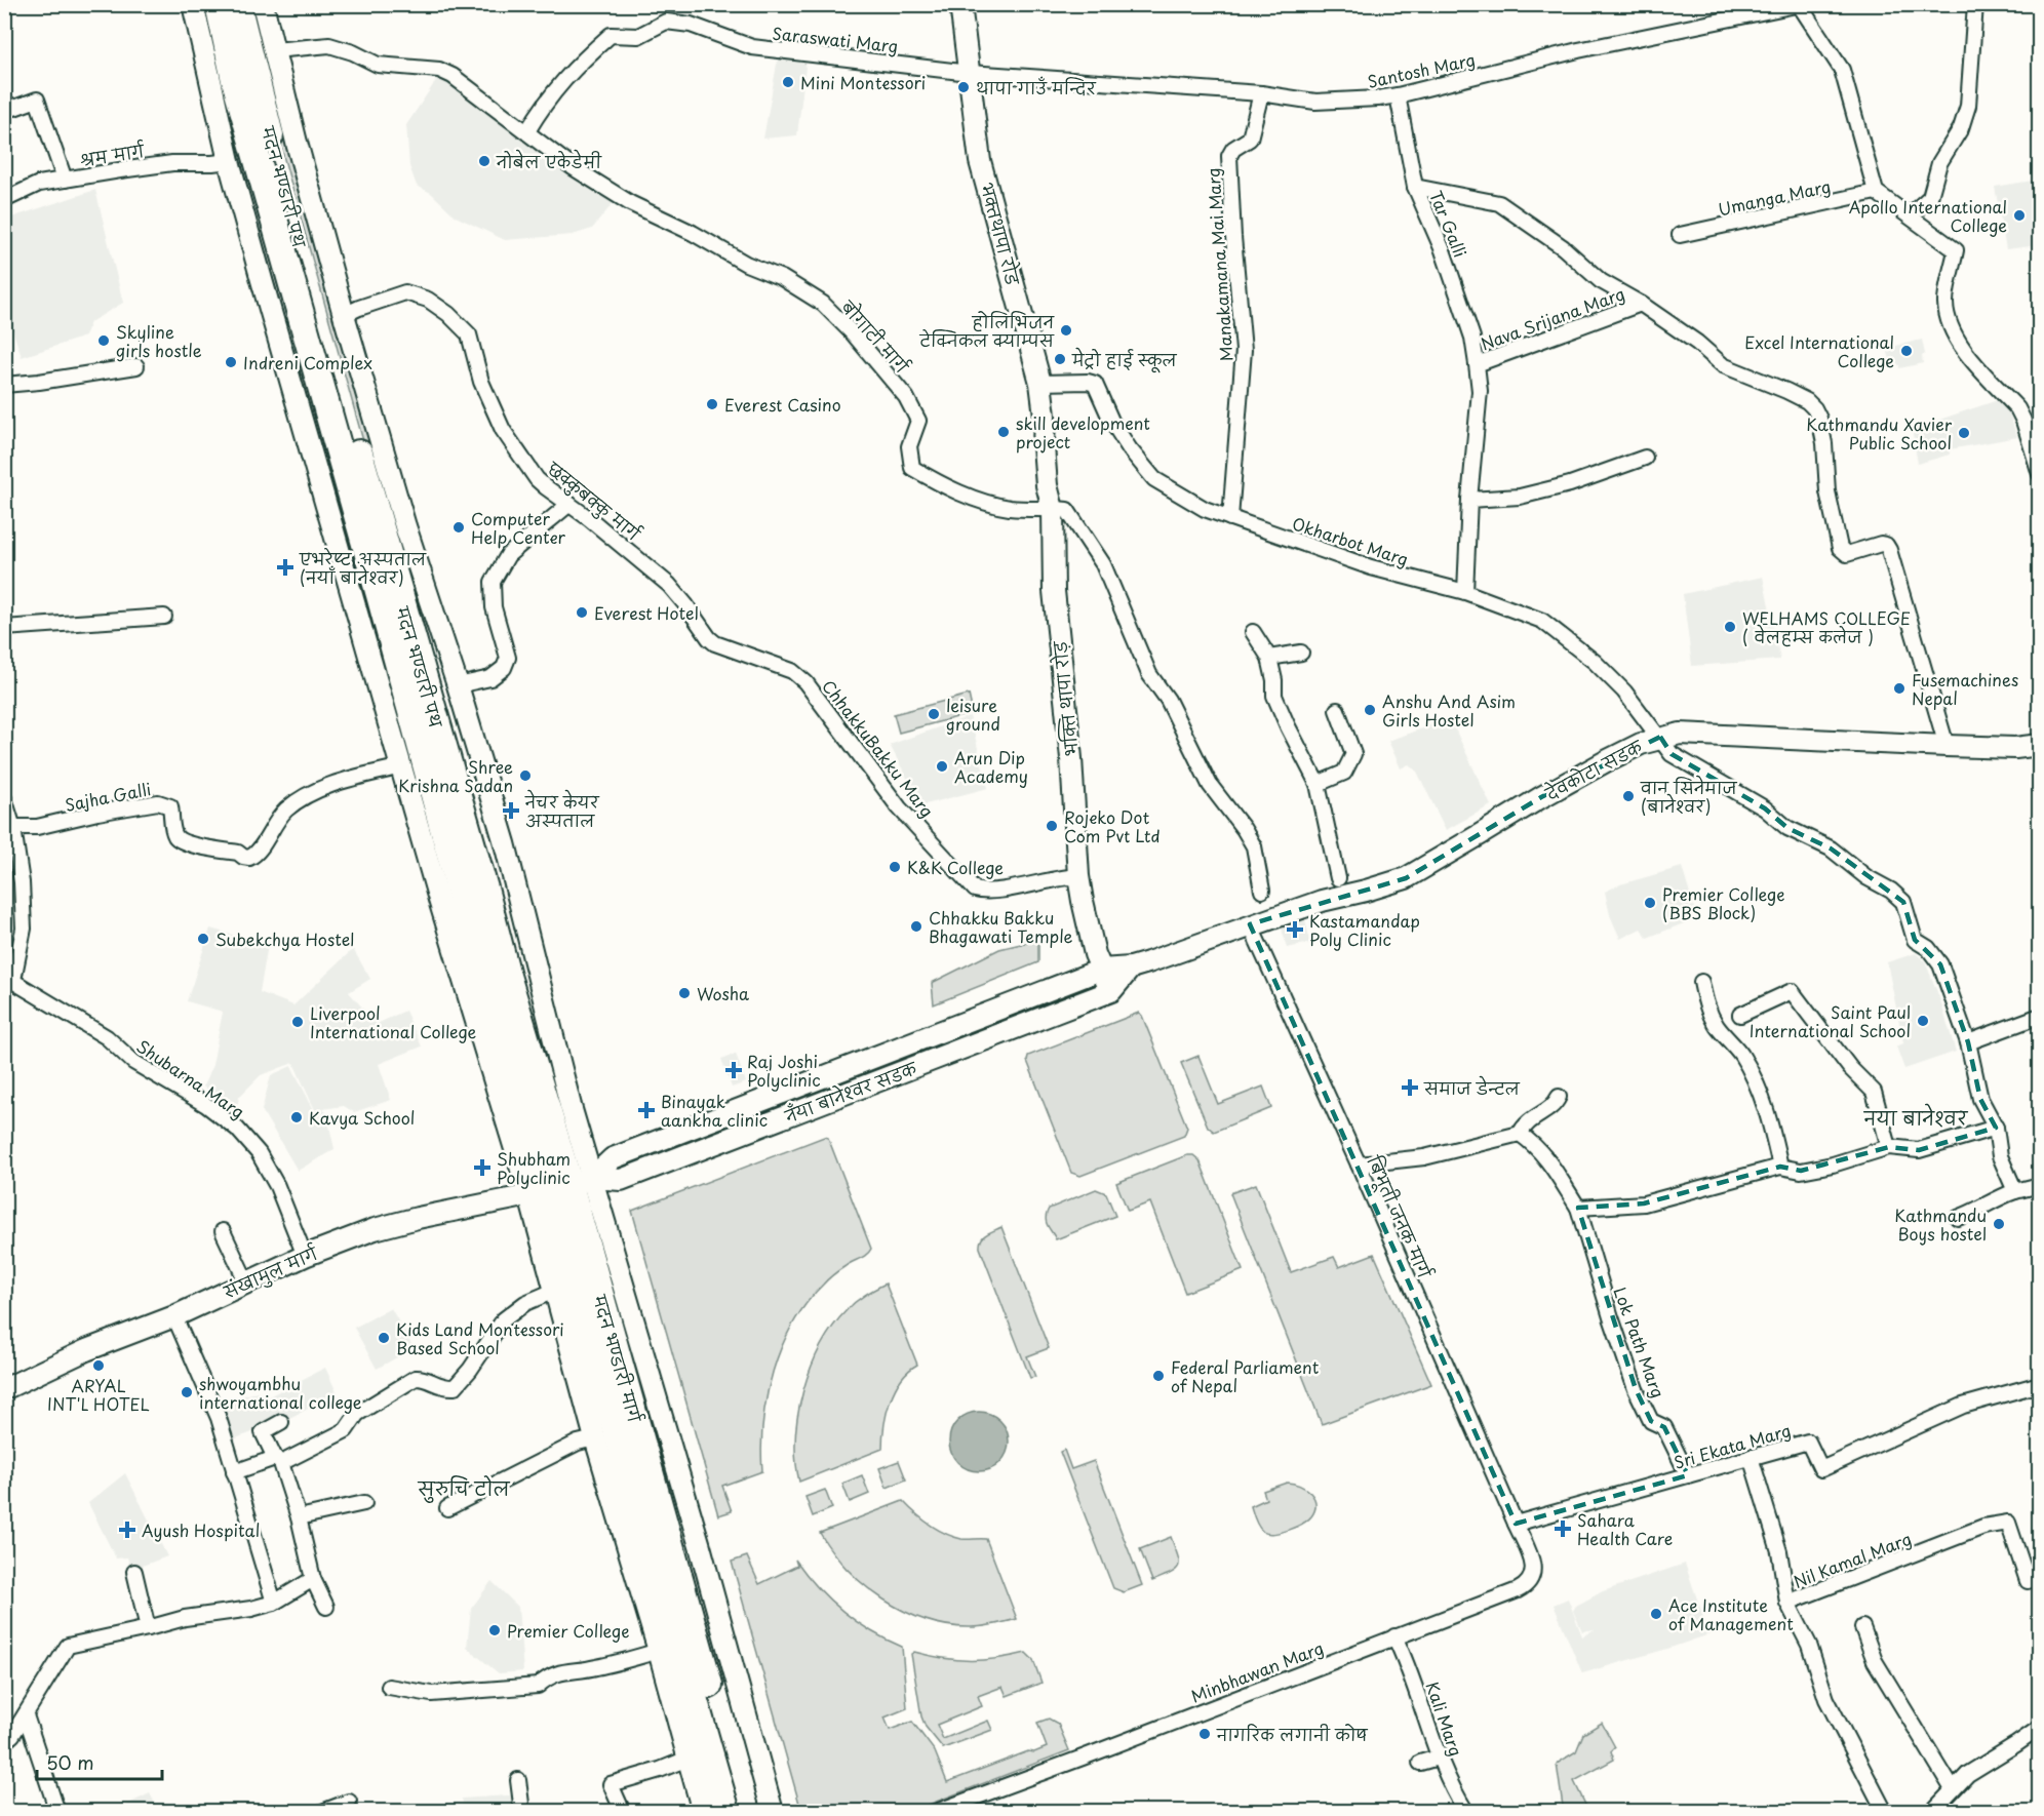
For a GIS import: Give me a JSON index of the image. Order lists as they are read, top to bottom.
{
  "streets": {
    "highway": ["मदन भण्डारी पथ", "मदन भण्डारी मार्ग"],
    "street": [
      "Saraswati Marg",
      "Santosh Marg",
      "श्रम मार्ग",
      "Umanga Marg",
      "Tar Galli",
      "भक्तथापा रोड",
      "Manakamana Mai Marg",
      "Nava Srijana Marg",
      "बोगाटी मार्ग",
      "छक्कुबक्कु मार्ग",
      "Okharbot Marg",
      "भक्ति थापा रोड़",
      "ChhakkuBakku Marg",
      "देवकोटा सडक",
      "Sajha Galli",
      "Shubarna Marg",
      "नँया बानेश्वर सडक",
      "बिभूती जनक मार्ग",
      "संखामुल मार्ग",
      "Lok Path Marg",
      "Sri Ekata Marg",
      "Nil Kamal Marg",
      "Minbhawan Marg",
      "Kali Marg"
    ]
  },
  "crossings": [
    ["Saraswati Marg", "Santosh Marg"],
    ["Saraswati Marg", "भक्तथापा रोड"],
    ["Saraswati Marg", "बोगाटी मार्ग"],
    ["Santosh Marg", "Tar Galli"],
    ["Santosh Marg", "भक्तथापा रोड"],
    ["Santosh Marg", "Manakamana Mai Marg"],
    ["मदन भण्डारी पथ", "नँया बानेश्वर सडक"],
    ["मदन भण्डारी पथ", "संखामुल मार्ग"],
    ["मदन भण्डारी पथ", "मदन भण्डारी मार्ग"],
    ["Tar Galli", "Nava Srijana Marg"],
    ["भक्तथापा रोड", "Okharbot Marg"],
    ["भक्तथापा रोड", "भक्ति थापा रोड़"],
    ["Manakamana Mai Marg", "Okharbot Marg"],
    ["Nava Srijana Marg", "Okharbot Marg"],
    ["Nava Srijana Marg", "देवकोटा सडक"],
    ["बोगाटी मार्ग", "भक्ति थापा रोड़"],
    ["छक्कुबक्कु मार्ग", "ChhakkuBakku Marg"],
    ["Okharbot Marg", "देवकोटा सडक"],
    ["भक्ति थापा रोड़", "ChhakkuBakku Marg"],
    ["भक्ति थापा रोड़", "नँया बानेश्वर सडक"],
    ["देवकोटा सडक", "नँया बानेश्वर सडक"],
    ["देवकोटा सडक", "बिभूती जनक मार्ग"],
    ["Shubarna Marg", "संखामुल मार्ग"],
    ["नँया बानेश्वर सडक", "संखामुल मार्ग"],
    ["नँया बानेश्वर सडक", "मदन भण्डारी मार्ग"],
    ["बिभूती जनक मार्ग", "Sri Ekata Marg"],
    ["बिभूती जनक मार्ग", "Minbhawan Marg"],
    ["संखामुल मार्ग", "मदन भण्डारी मार्ग"],
    ["Lok Path Marg", "Sri Ekata Marg"],
    ["Sri Ekata Marg", "Minbhawan Marg"],
    ["Minbhawan Marg", "Kali Marg"]
  ],
  "districts": ["नया बानेश्वर", "सुरुचि टोल"],
  "places": {
    "other": [
      "Mini Montessori",
      "थापा गाउँ मन्दिर",
      "नोबेल एकेडेमी",
      "Apollo International College",
      "होलिभिजन टेक्निकल क्याम्पस",
      "Skyline girls hostle",
      "Excel International College",
      "मेट्रो हाई स्कूल",
      "Indreni Complex",
      "Everest Casino",
      "skill development project",
      "Kathmandu Xavier Public School",
      "Computer Help Center",
      "Everest Hotel",
      "WELHAMS COLLEGE ( वेलहम्स कलेज )",
      "Fusemachines Nepal",
      "Anshu And Asim Girls Hostel",
      "leisure ground",
      "Arun Dip Academy",
      "Shree Krishna Sadan",
      "वान सिनेमाज (बानेश्वर)",
      "Rojeko Dot Com Pvt Ltd",
      "K&K College",
      "Premier College (BBS Block)",
      "Chhakku Bakku Bhagawati Temple",
      "Subekchya Hostel",
      "Wosha",
      "Saint Paul International School",
      "Liverpool International College",
      "Kavya School",
      "Kathmandu Boys hostel",
      "Kids Land Montessori Based School",
      "ARYAL INT'L HOTEL",
      "Federal Parliament of Nepal",
      "shwoyambhu international college",
      "Ace Institute of Management",
      "Premier College",
      "नागरिक लगानी कोष"
    ],
    "health": [
      "एभरेष्ट अस्पताल (नयाँ बानेश्वर)",
      "नेचर केयर अस्पताल",
      "Kastamandap Poly Clinic",
      "Raj Joshi Polyclinic",
      "समाज डेन्टल",
      "Binayak aankha clinic",
      "Shubham Polyclinic",
      "Sahara Health Care",
      "Ayush Hospital"
    ]
  },
  "scale_bar": "50 m"
}
